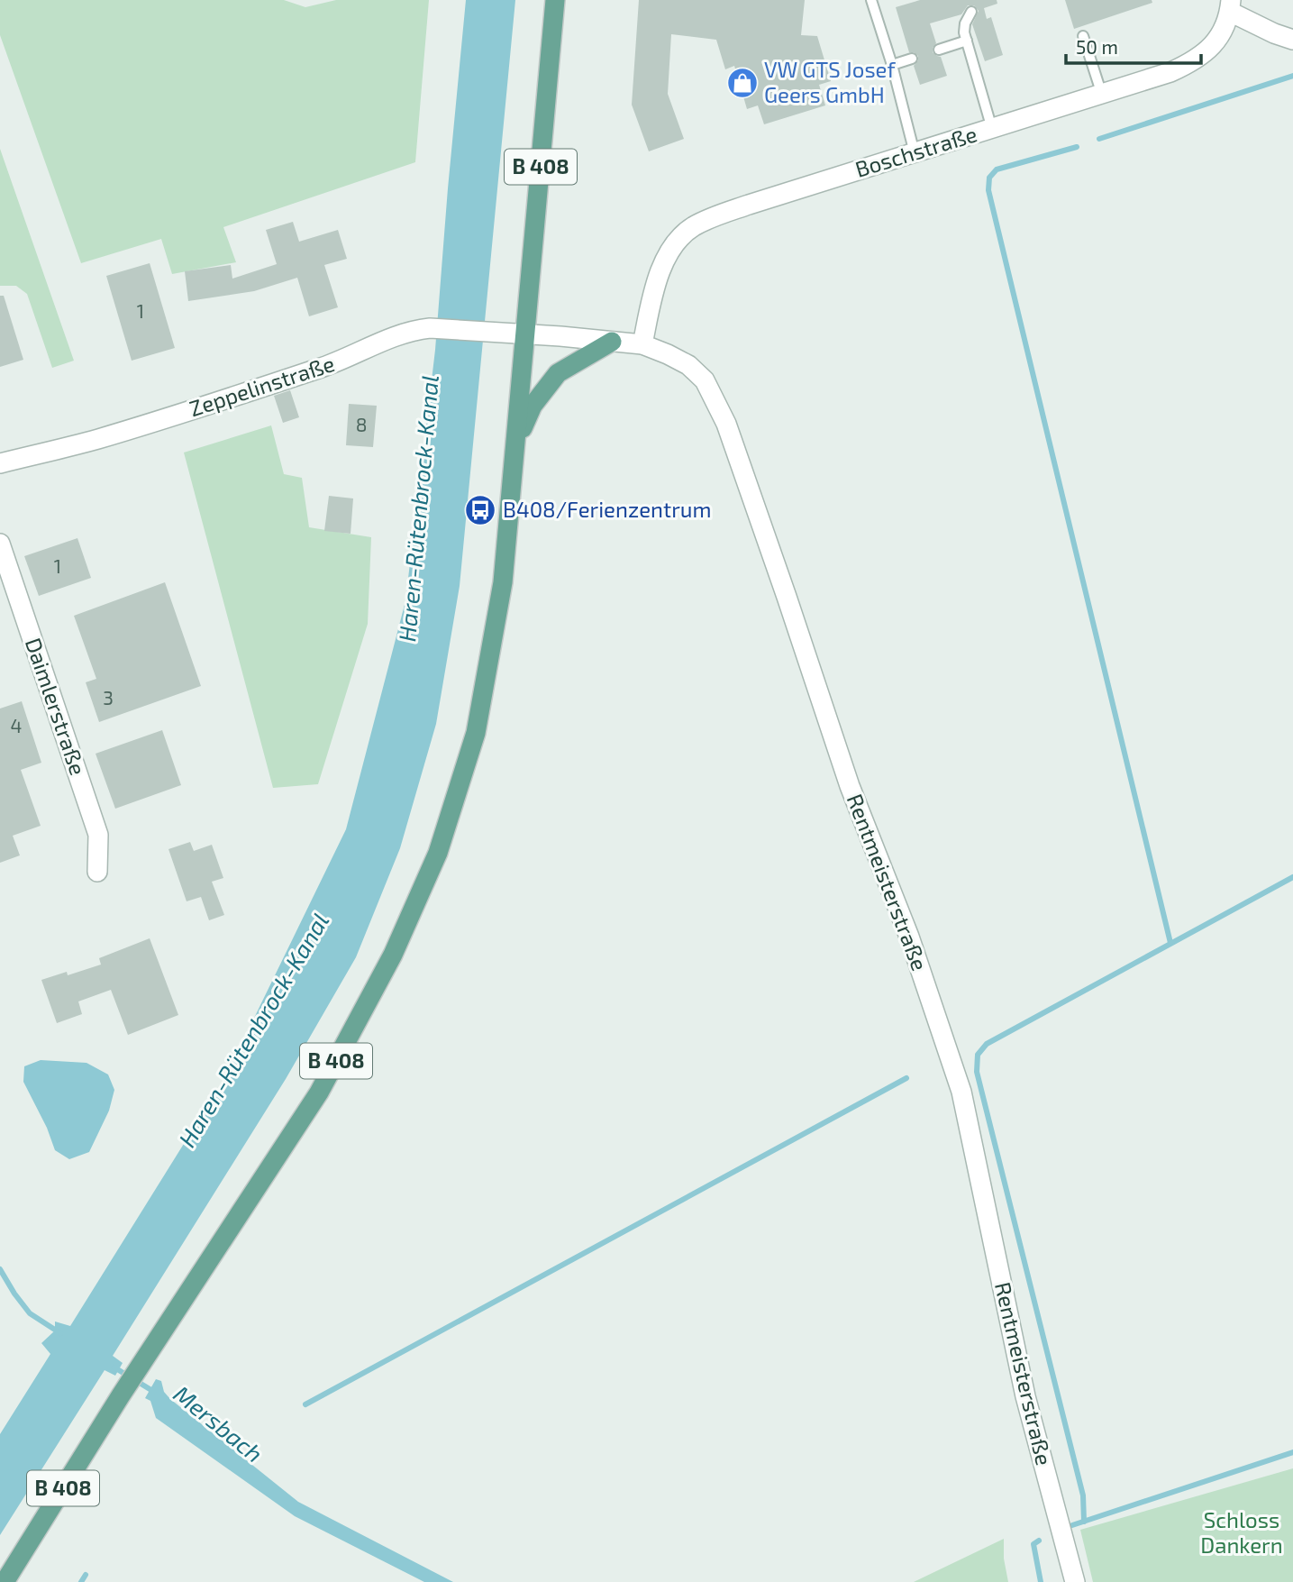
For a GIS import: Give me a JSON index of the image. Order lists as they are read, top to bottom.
{
  "streets": {
    "main road": ["B 408"],
    "street": [
      "Boschstraße",
      "Zeppelinstraße",
      "Daimlerstraße",
      "Rentmeisterstraße"
    ]
  },
  "crossings": [
    ["Boschstraße", "Rentmeisterstraße"],
    ["B 408", "Zeppelinstraße"],
    ["B 408", "Rentmeisterstraße"],
    ["Zeppelinstraße", "Rentmeisterstraße"]
  ],
  "water": ["Haren-Rütenbrock-Kanal", "Mersbach"],
  "parks": ["Schloss Dankern"],
  "places": {
    "shop": ["VW GTS Josef Geers GmbH"],
    "bus stop": ["B408/Ferienzentrum"]
  },
  "house_numbers": [
    "1",
    "8",
    "1",
    "3",
    "4"
  ],
  "scale_bar": "50 m"
}
